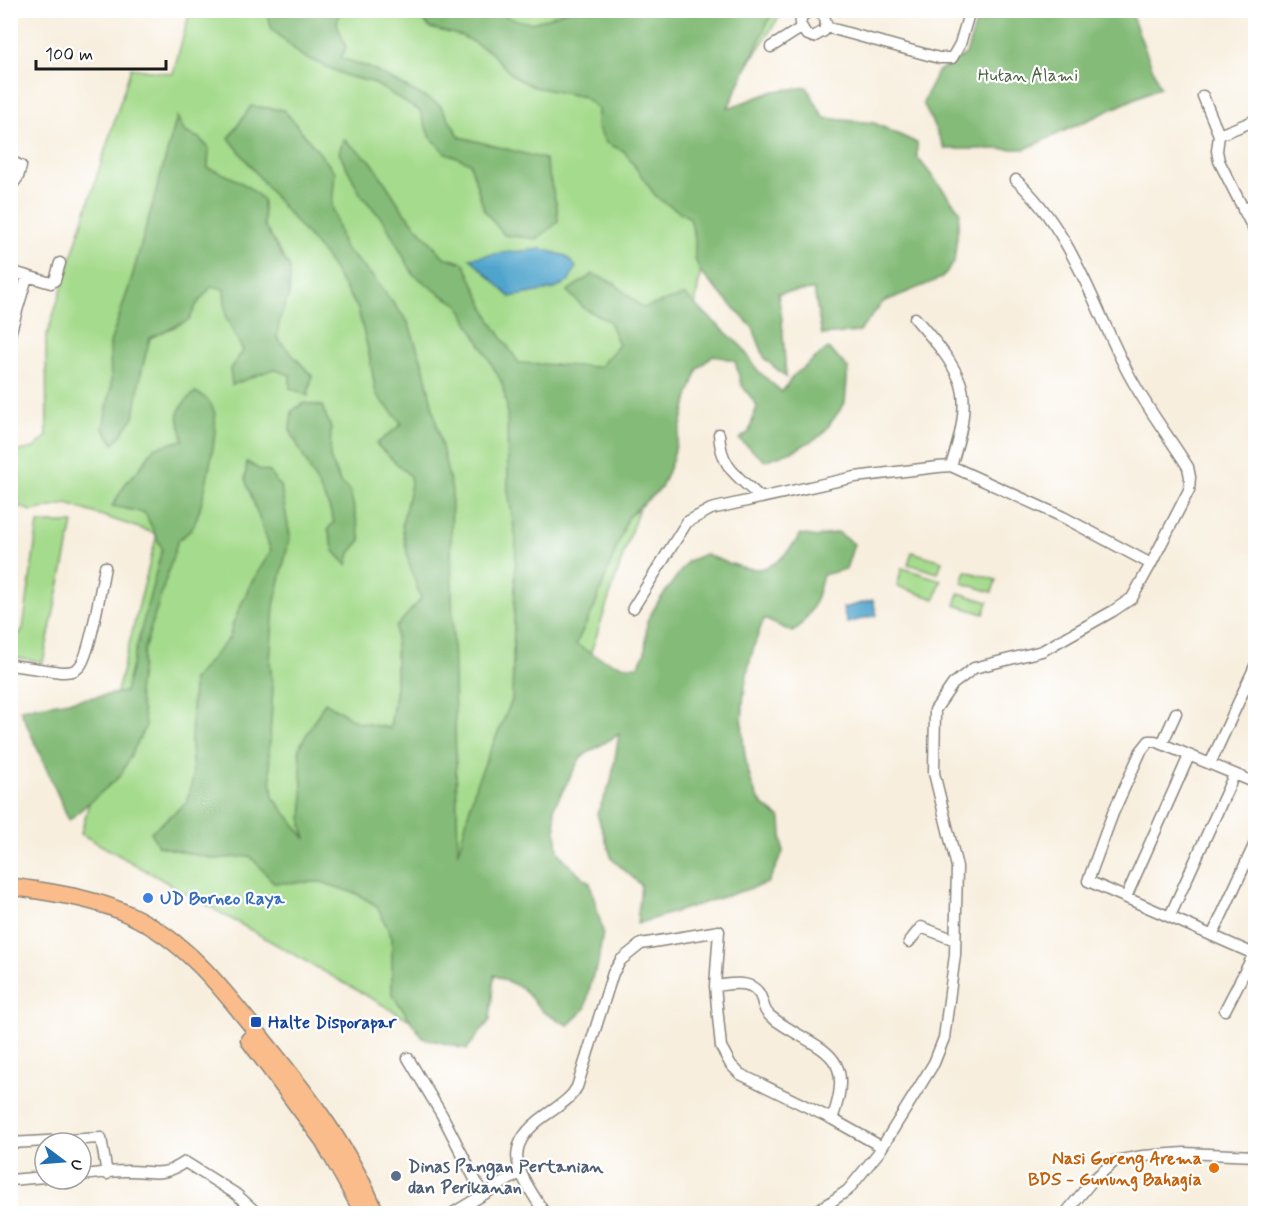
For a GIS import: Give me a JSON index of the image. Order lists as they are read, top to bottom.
{
  "parks": ["Hutan Alami"],
  "places": {
    "other": ["UD Borneo Raya", "Nasi Goreng Arema BDS - Gunung Bahagia", "Dinas Pangan Pertanian dan Perikanan"],
    "transit": ["Halte Disporapar"]
  },
  "scale_bar": "100 m",
  "north": "right"
}
